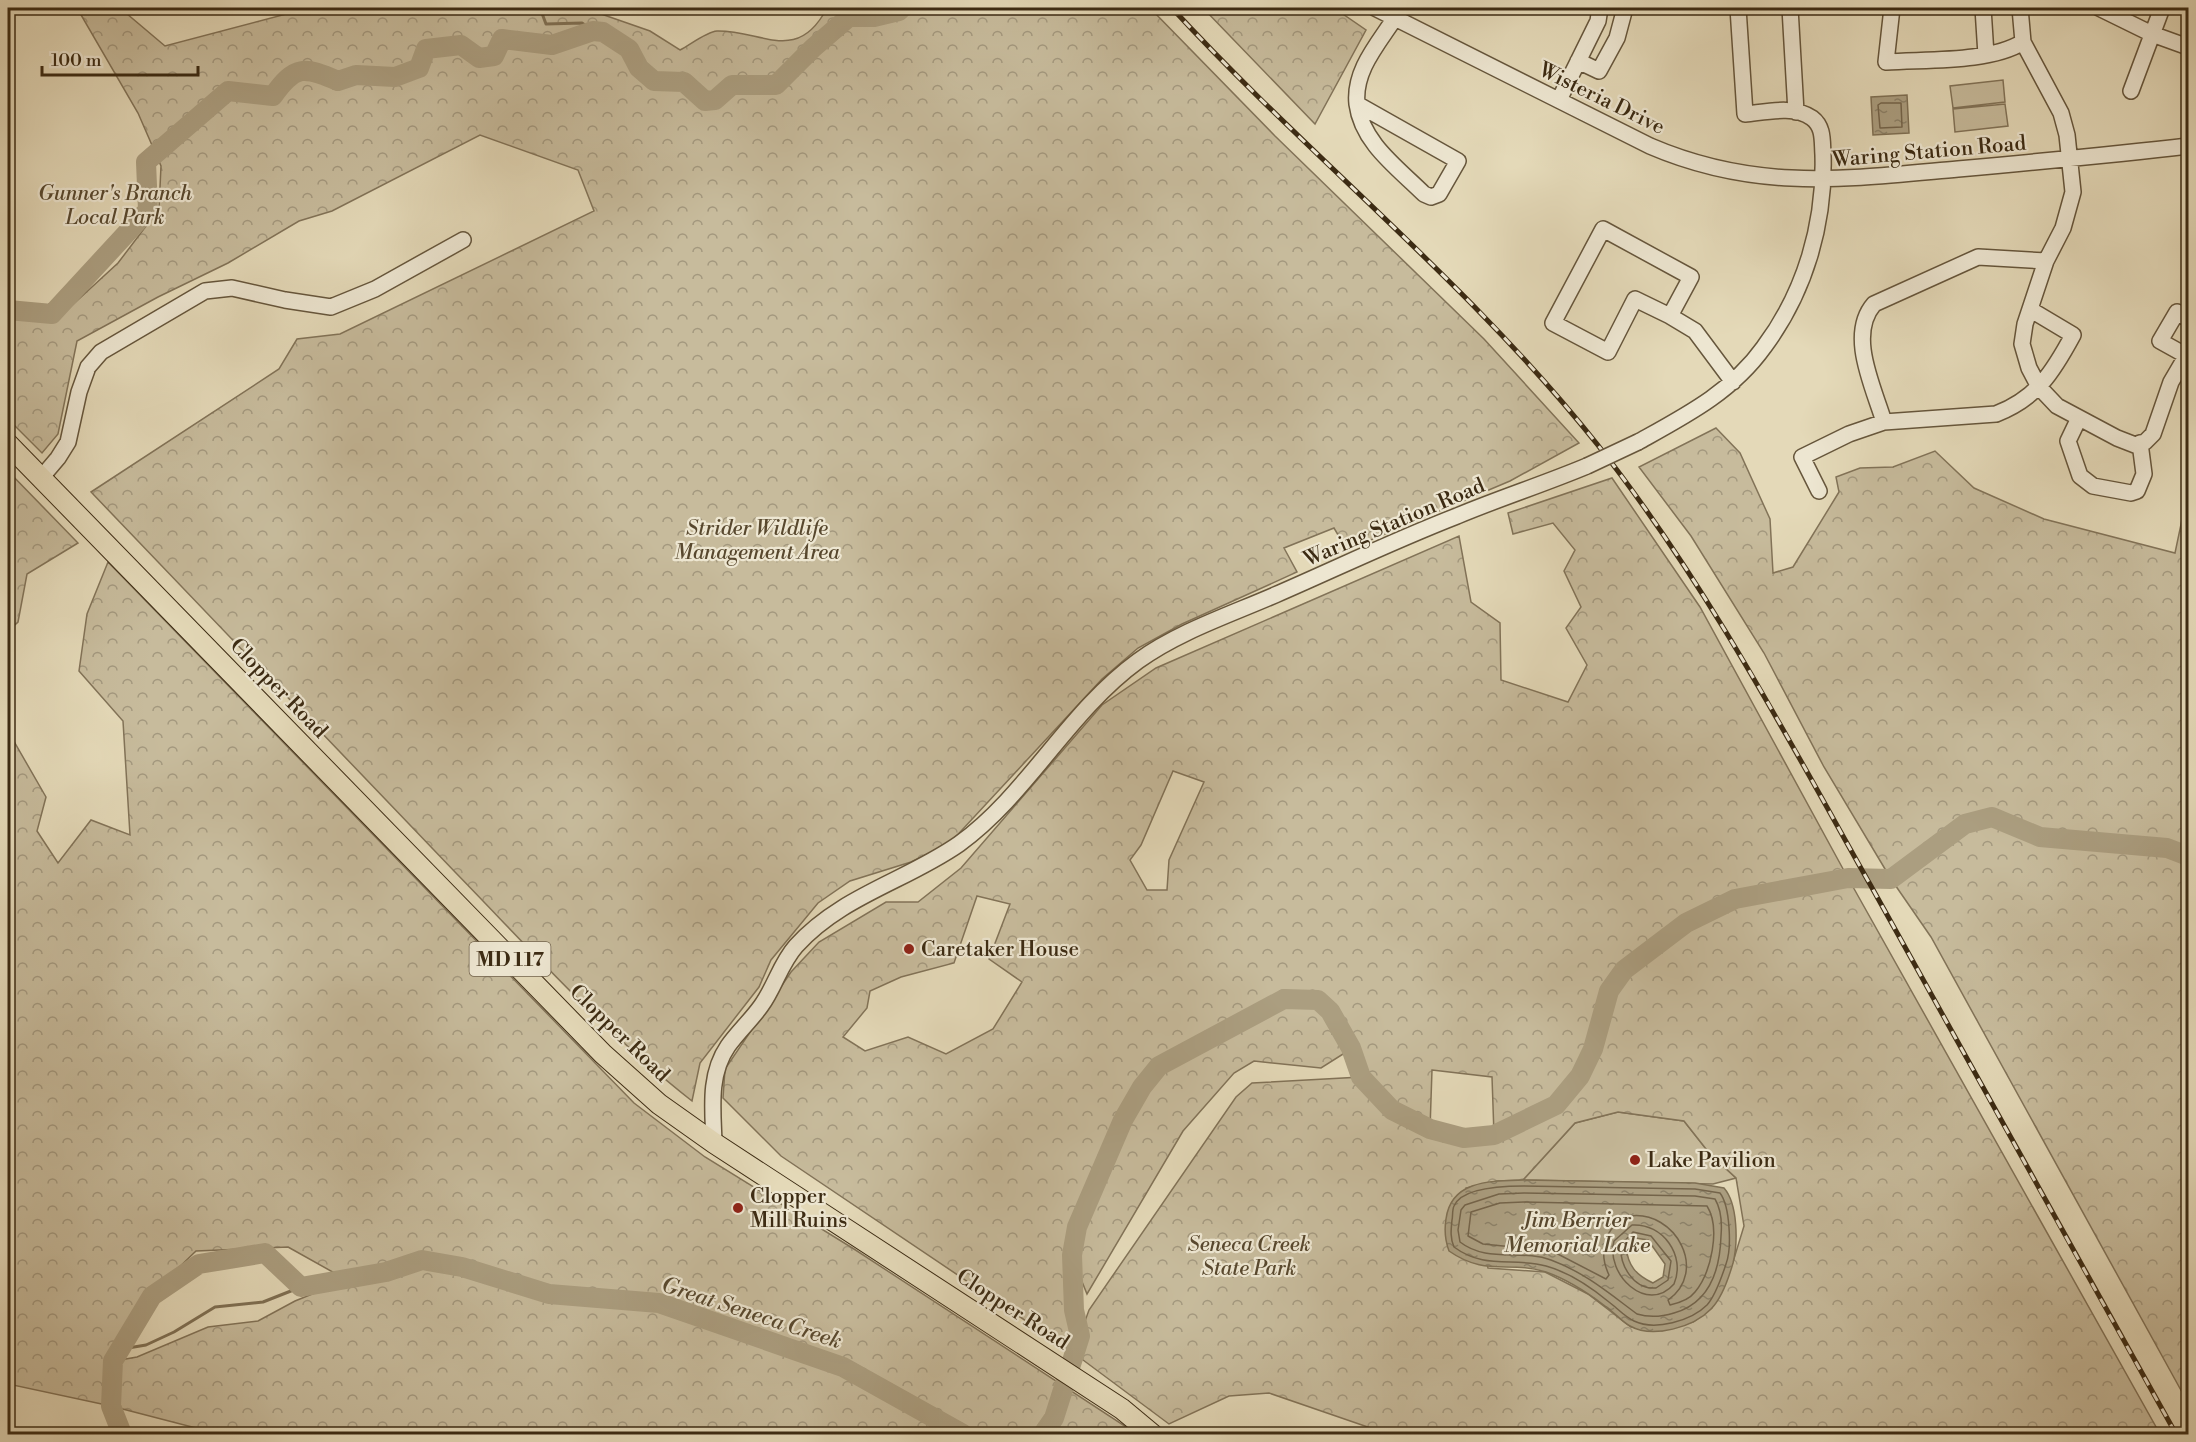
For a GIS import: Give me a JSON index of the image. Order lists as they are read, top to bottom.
{
  "streets": {
    "main road": ["Clopper Road", "MD 117"],
    "street": ["Wisteria Drive", "Waring Station Road"]
  },
  "crossings": [
    ["Wisteria Drive", "Waring Station Road"],
    ["Waring Station Road", "Clopper Road"]
  ],
  "water": ["Jim Berrier Memorial Lake", "Great Seneca Creek"],
  "parks": ["Gunner's Branch Local Park", "Strider Wildlife Management Area", "Seneca Creek State Park"],
  "places": ["Caretaker House", "Lake Pavilion", "Clopper Mill Ruins"],
  "scale_bar": "100 m"
}
